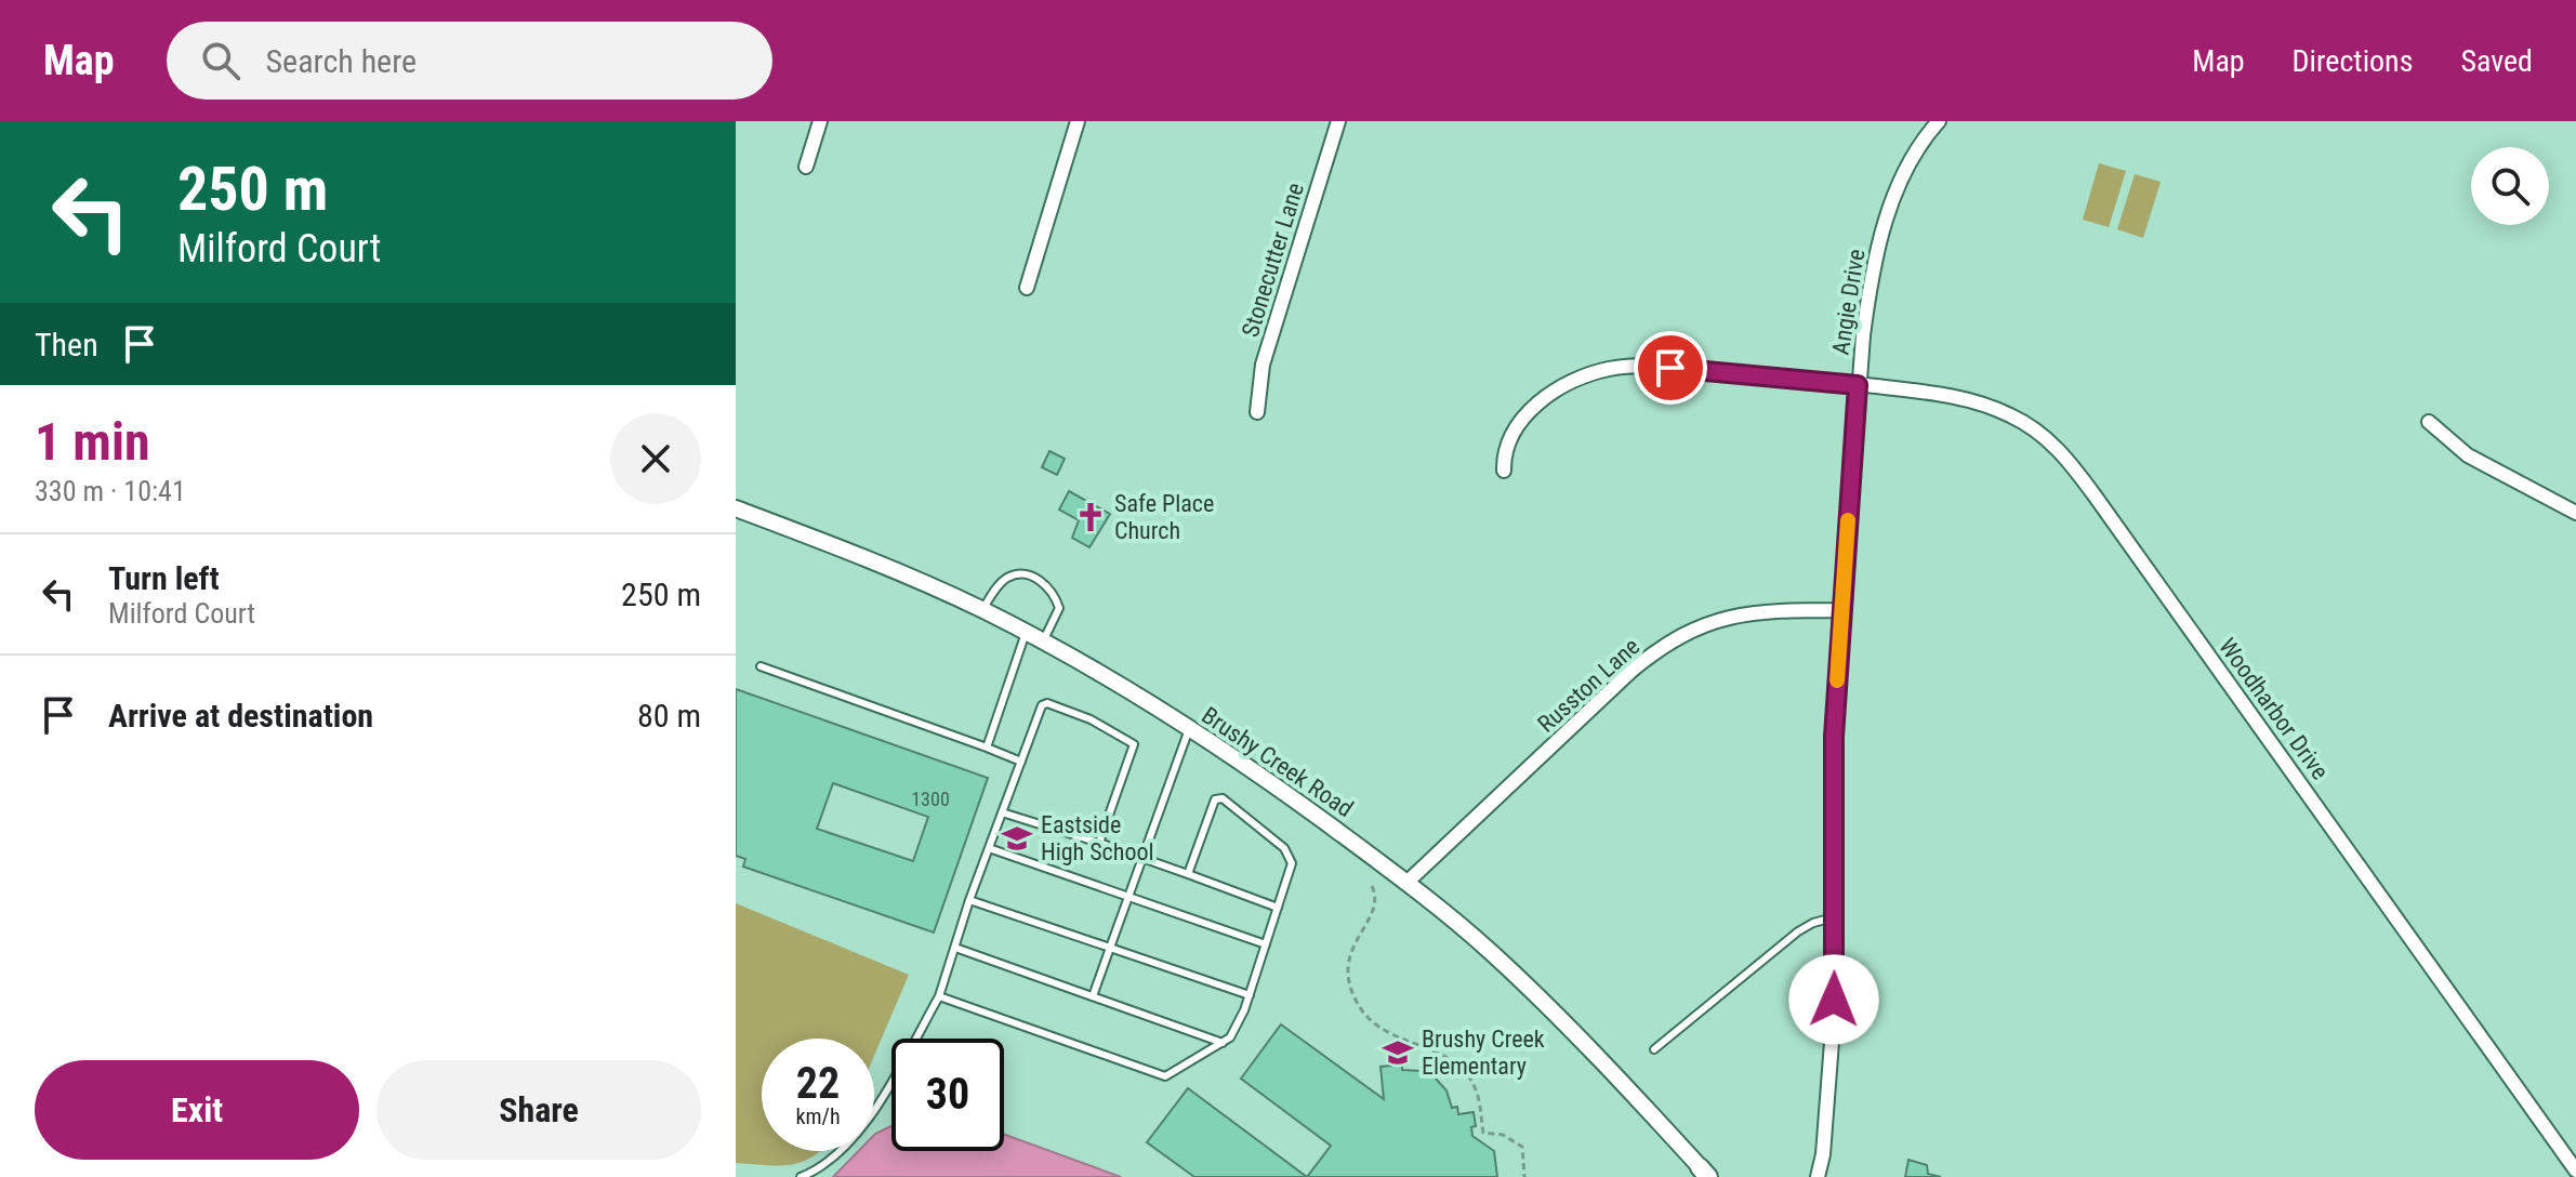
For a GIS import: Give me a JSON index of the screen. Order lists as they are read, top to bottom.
{
  "streets": {
    "street": [
      "Stonecutter Lane",
      "Angie Drive",
      "Russton Lane",
      "Woodharbor Drive",
      "Brushy Creek Road"
    ]
  },
  "crossings": [
    ["Angie Drive", "Russton Lane"],
    ["Angie Drive", "Woodharbor Drive"],
    ["Russton Lane", "Brushy Creek Road"]
  ],
  "places": {
    "church": ["Safe Place Church"],
    "school or university": ["Eastside High School", "Brushy Creek Elementary"]
  },
  "house_numbers": ["1300"],
  "page": {
    "header": "Map",
    "search": "Search here",
    "nav": ["Map", "Directions", "Saved"],
    "turn": ["250 m", "Milford Court"],
    "then": "Then",
    "heading": ["1 min", "330 m · 10:41"],
    "list": [
      {
        "name": "Turn left",
        "note": "Milford Court",
        "value": "250 m"
      },
      {
        "name": "Arrive at destination",
        "value": "80 m"
      }
    ],
    "speed": "22 km/h",
    "limit": "30",
    "buttons": ["Exit", "Share"]
  }
}
